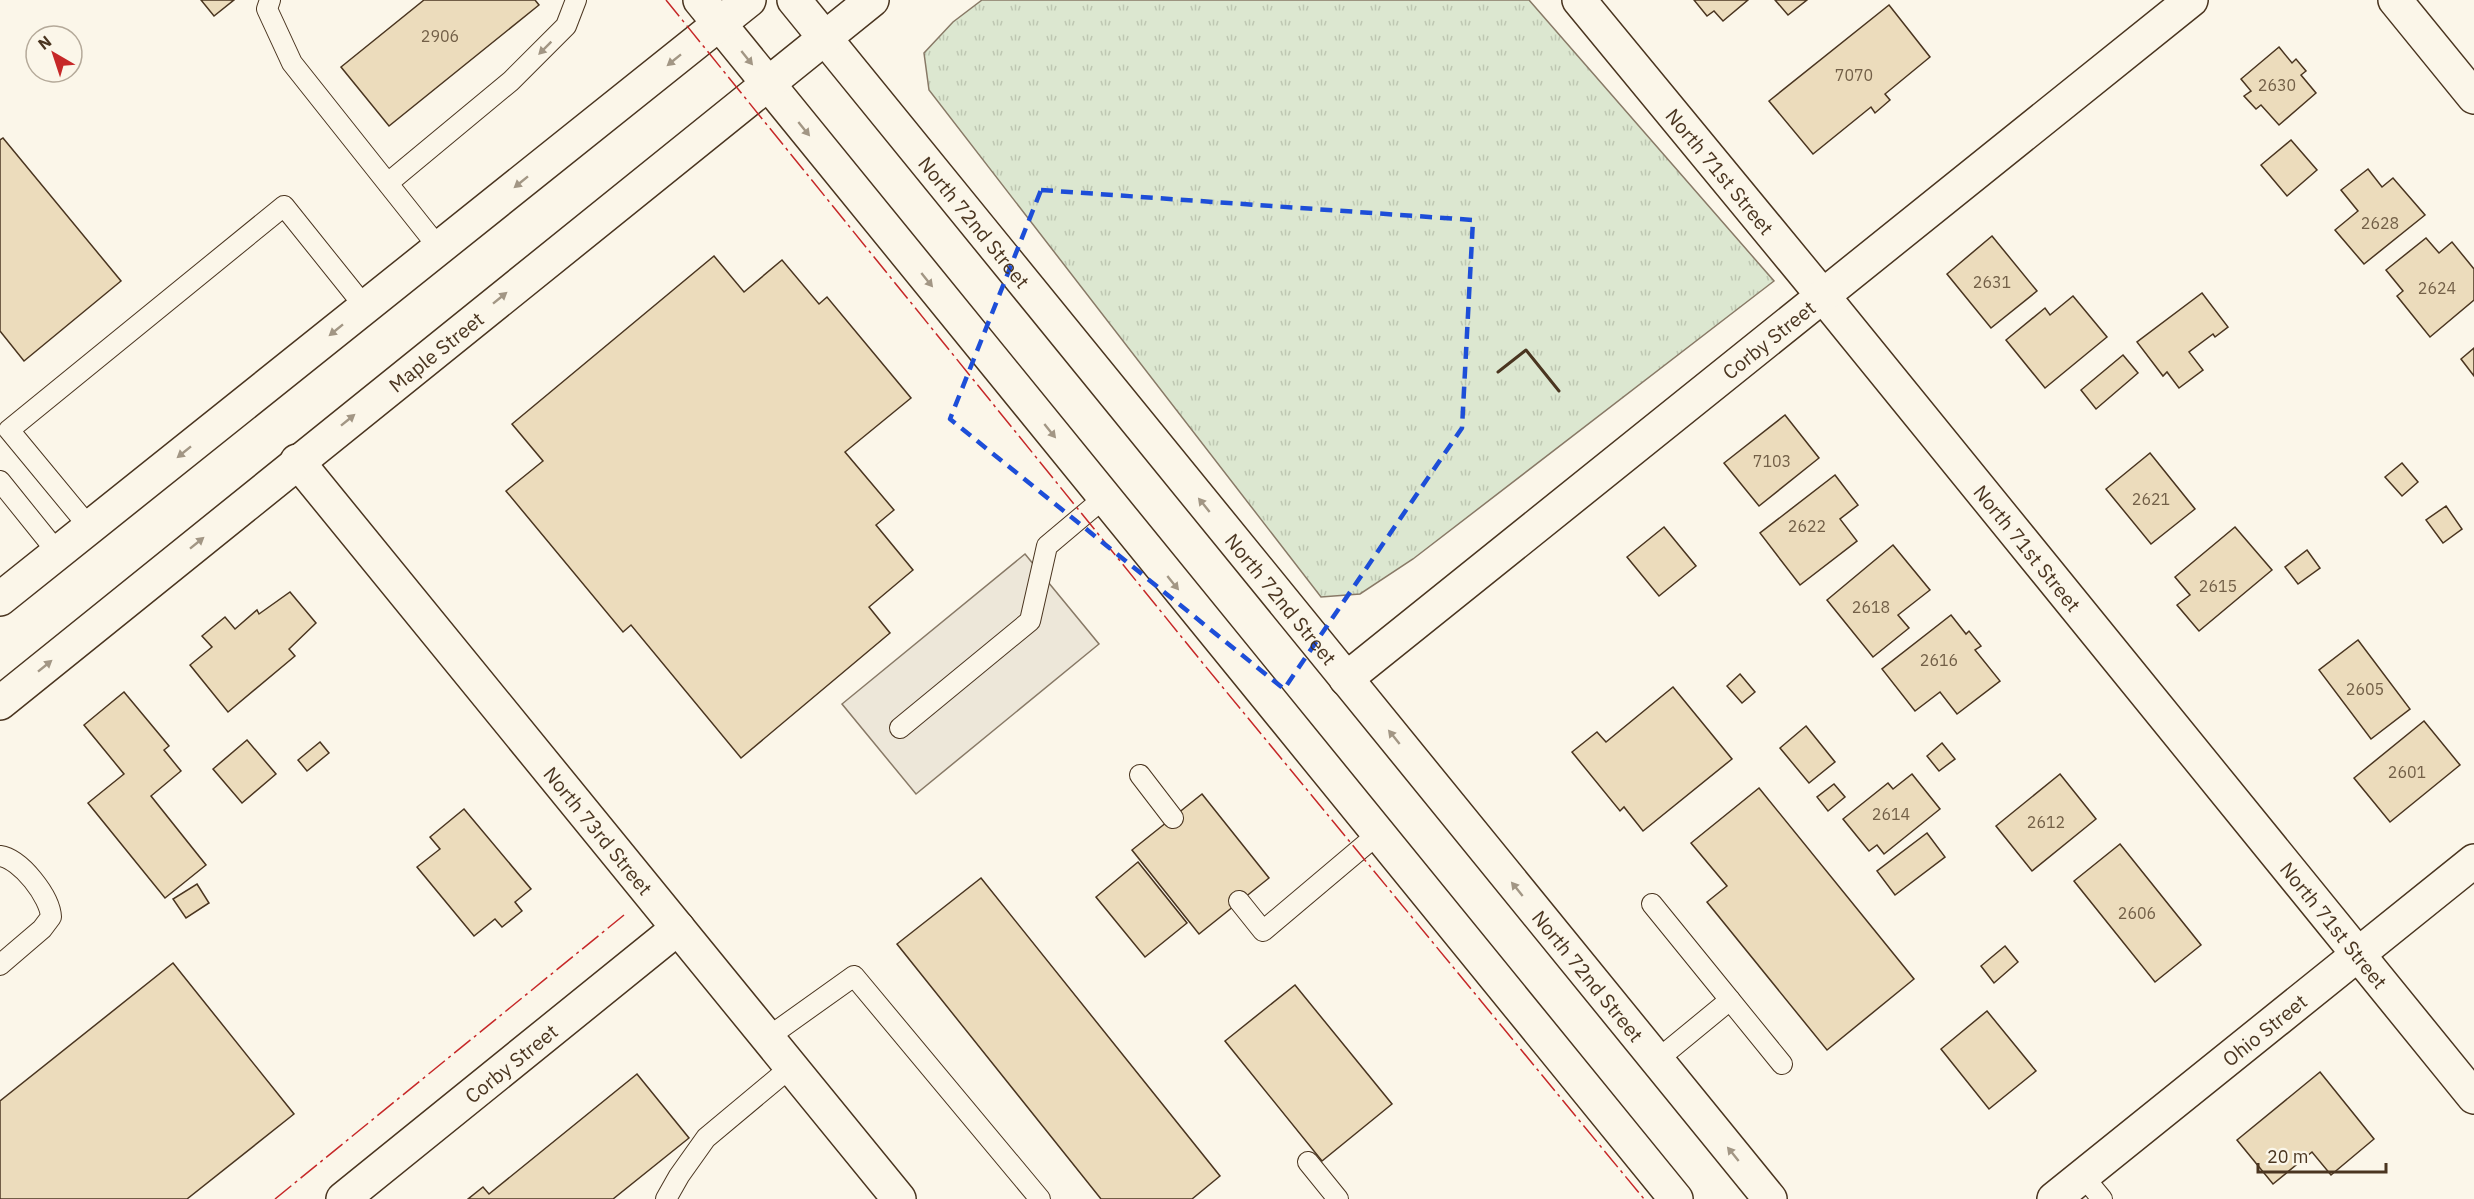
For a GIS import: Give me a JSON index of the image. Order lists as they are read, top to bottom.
{
  "streets": {
    "main road": [
      "North 71st Street",
      "North 72nd Street",
      "Corby Street",
      "Maple Street",
      "North 73rd Street",
      "Ohio Street"
    ]
  },
  "crossings": [
    ["North 71st Street", "Corby Street"],
    ["North 71st Street", "Ohio Street"],
    ["North 72nd Street", "Corby Street"],
    ["North 72nd Street", "Maple Street"],
    ["Corby Street", "North 73rd Street"],
    ["Maple Street", "North 73rd Street"]
  ],
  "house_numbers": [
    "2906",
    "7070",
    "2630",
    "2628",
    "2631",
    "2624",
    "7103",
    "2621",
    "2622",
    "2615",
    "2618",
    "2616",
    "2605",
    "2601",
    "2614",
    "2612",
    "2606"
  ],
  "scale_bar": "20 m",
  "north": "top left"
}
